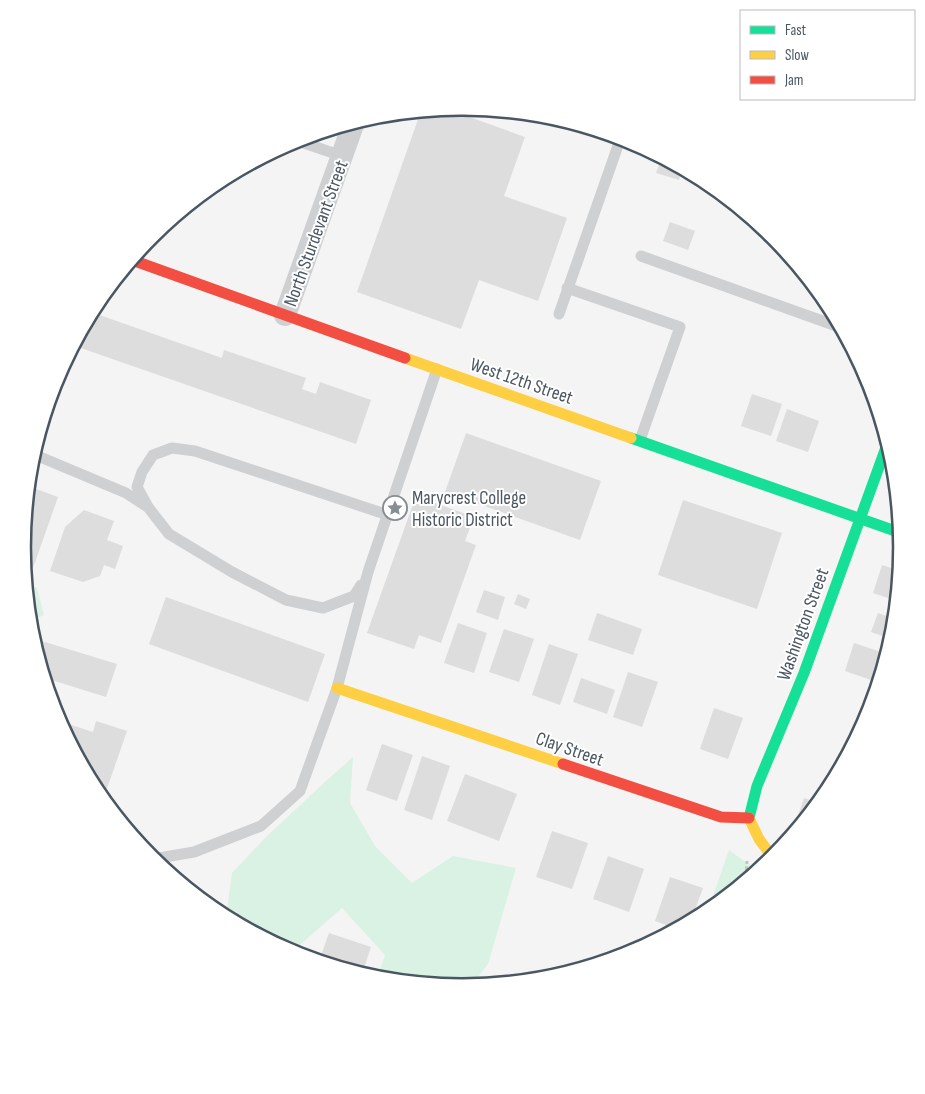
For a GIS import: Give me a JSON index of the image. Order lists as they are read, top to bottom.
{
  "streets": {
    "street": [
      "North Sturdevant Street",
      "West 12th Street",
      "Washington Street",
      "Clay Street"
    ]
  },
  "crossings": [
    ["North Sturdevant Street", "West 12th Street"],
    ["West 12th Street", "Washington Street"],
    ["Washington Street", "Clay Street"]
  ],
  "places": {
    "place": ["Marycrest College Historic District"]
  },
  "legend": ["Fast", "Slow", "Jam"]
}
